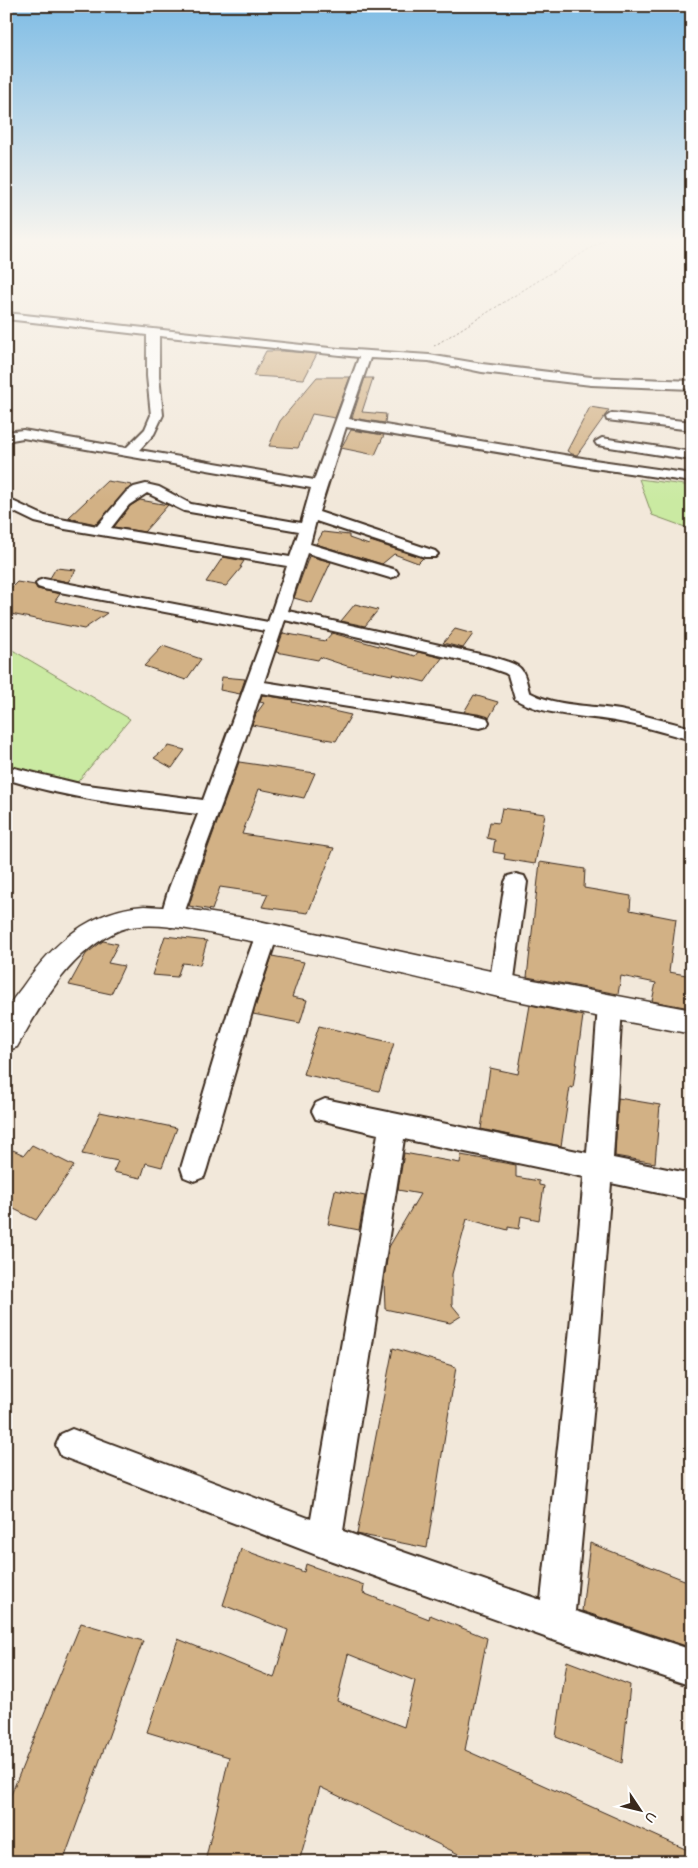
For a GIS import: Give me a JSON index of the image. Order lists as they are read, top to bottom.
{
  "north": "bottom right"
}
